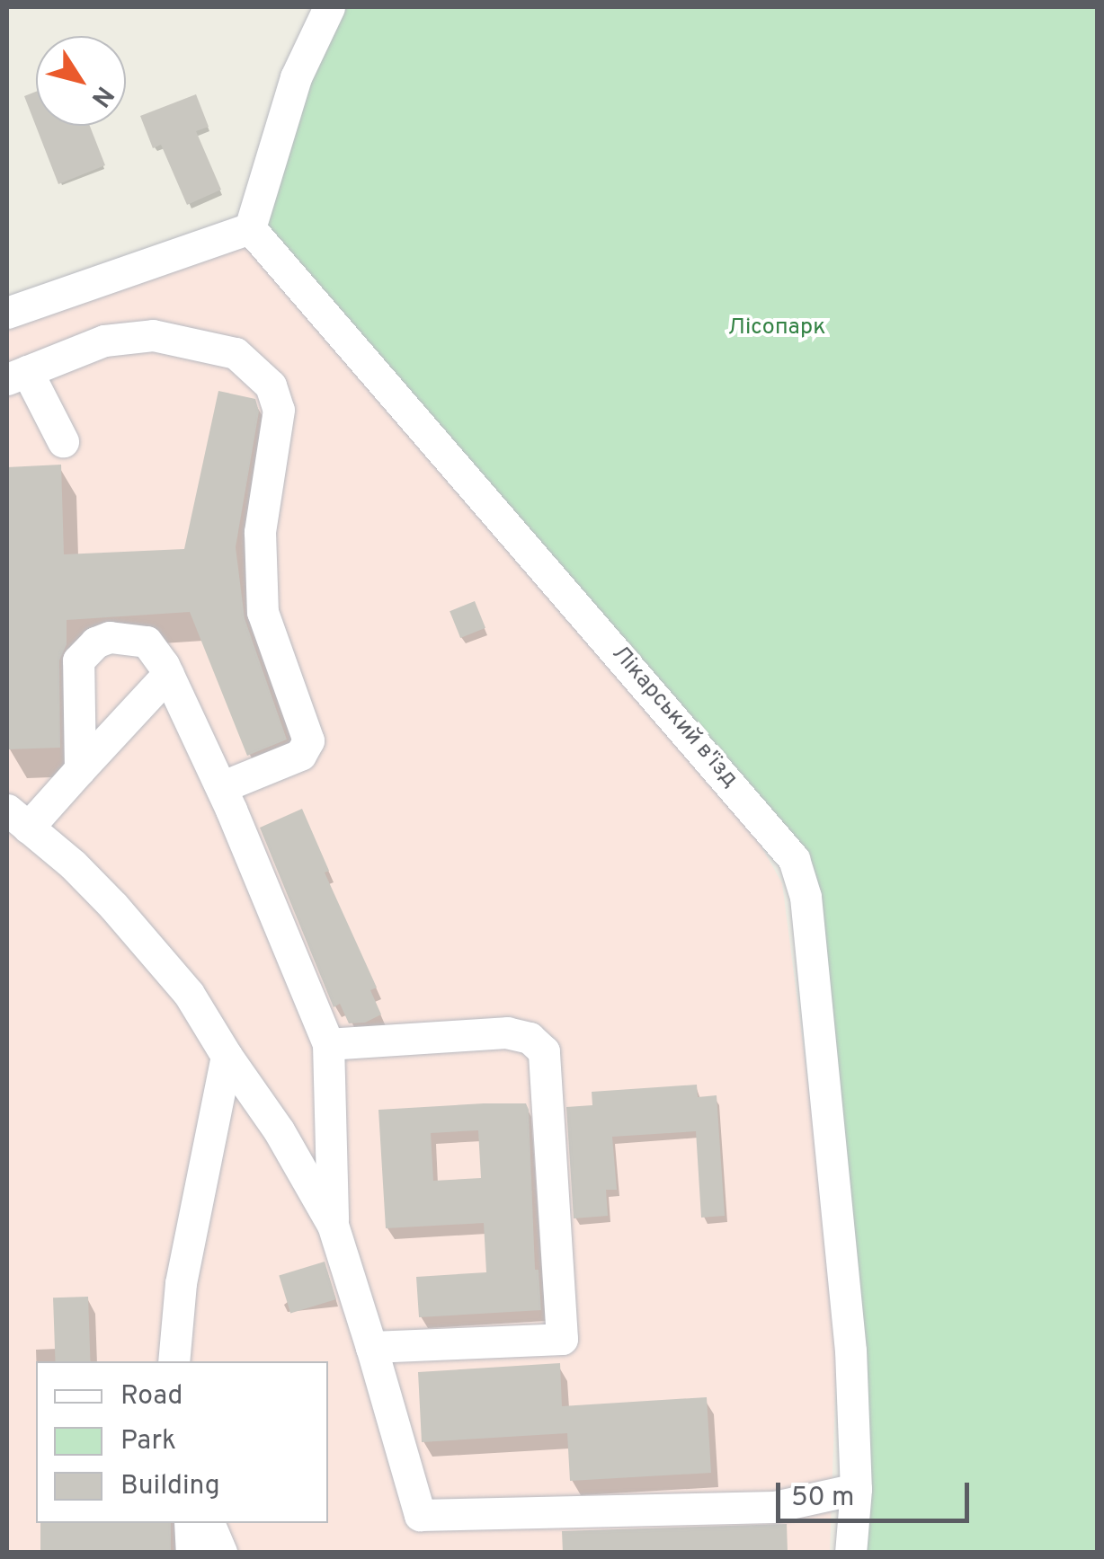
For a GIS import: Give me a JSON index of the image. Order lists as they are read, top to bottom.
{
  "streets": {
    "street": ["Лікарський в'їзд"]
  },
  "parks": ["Лісопарк"],
  "legend": ["Road", "Park", "Building"],
  "scale_bar": "50 m",
  "north": "bottom right"
}
